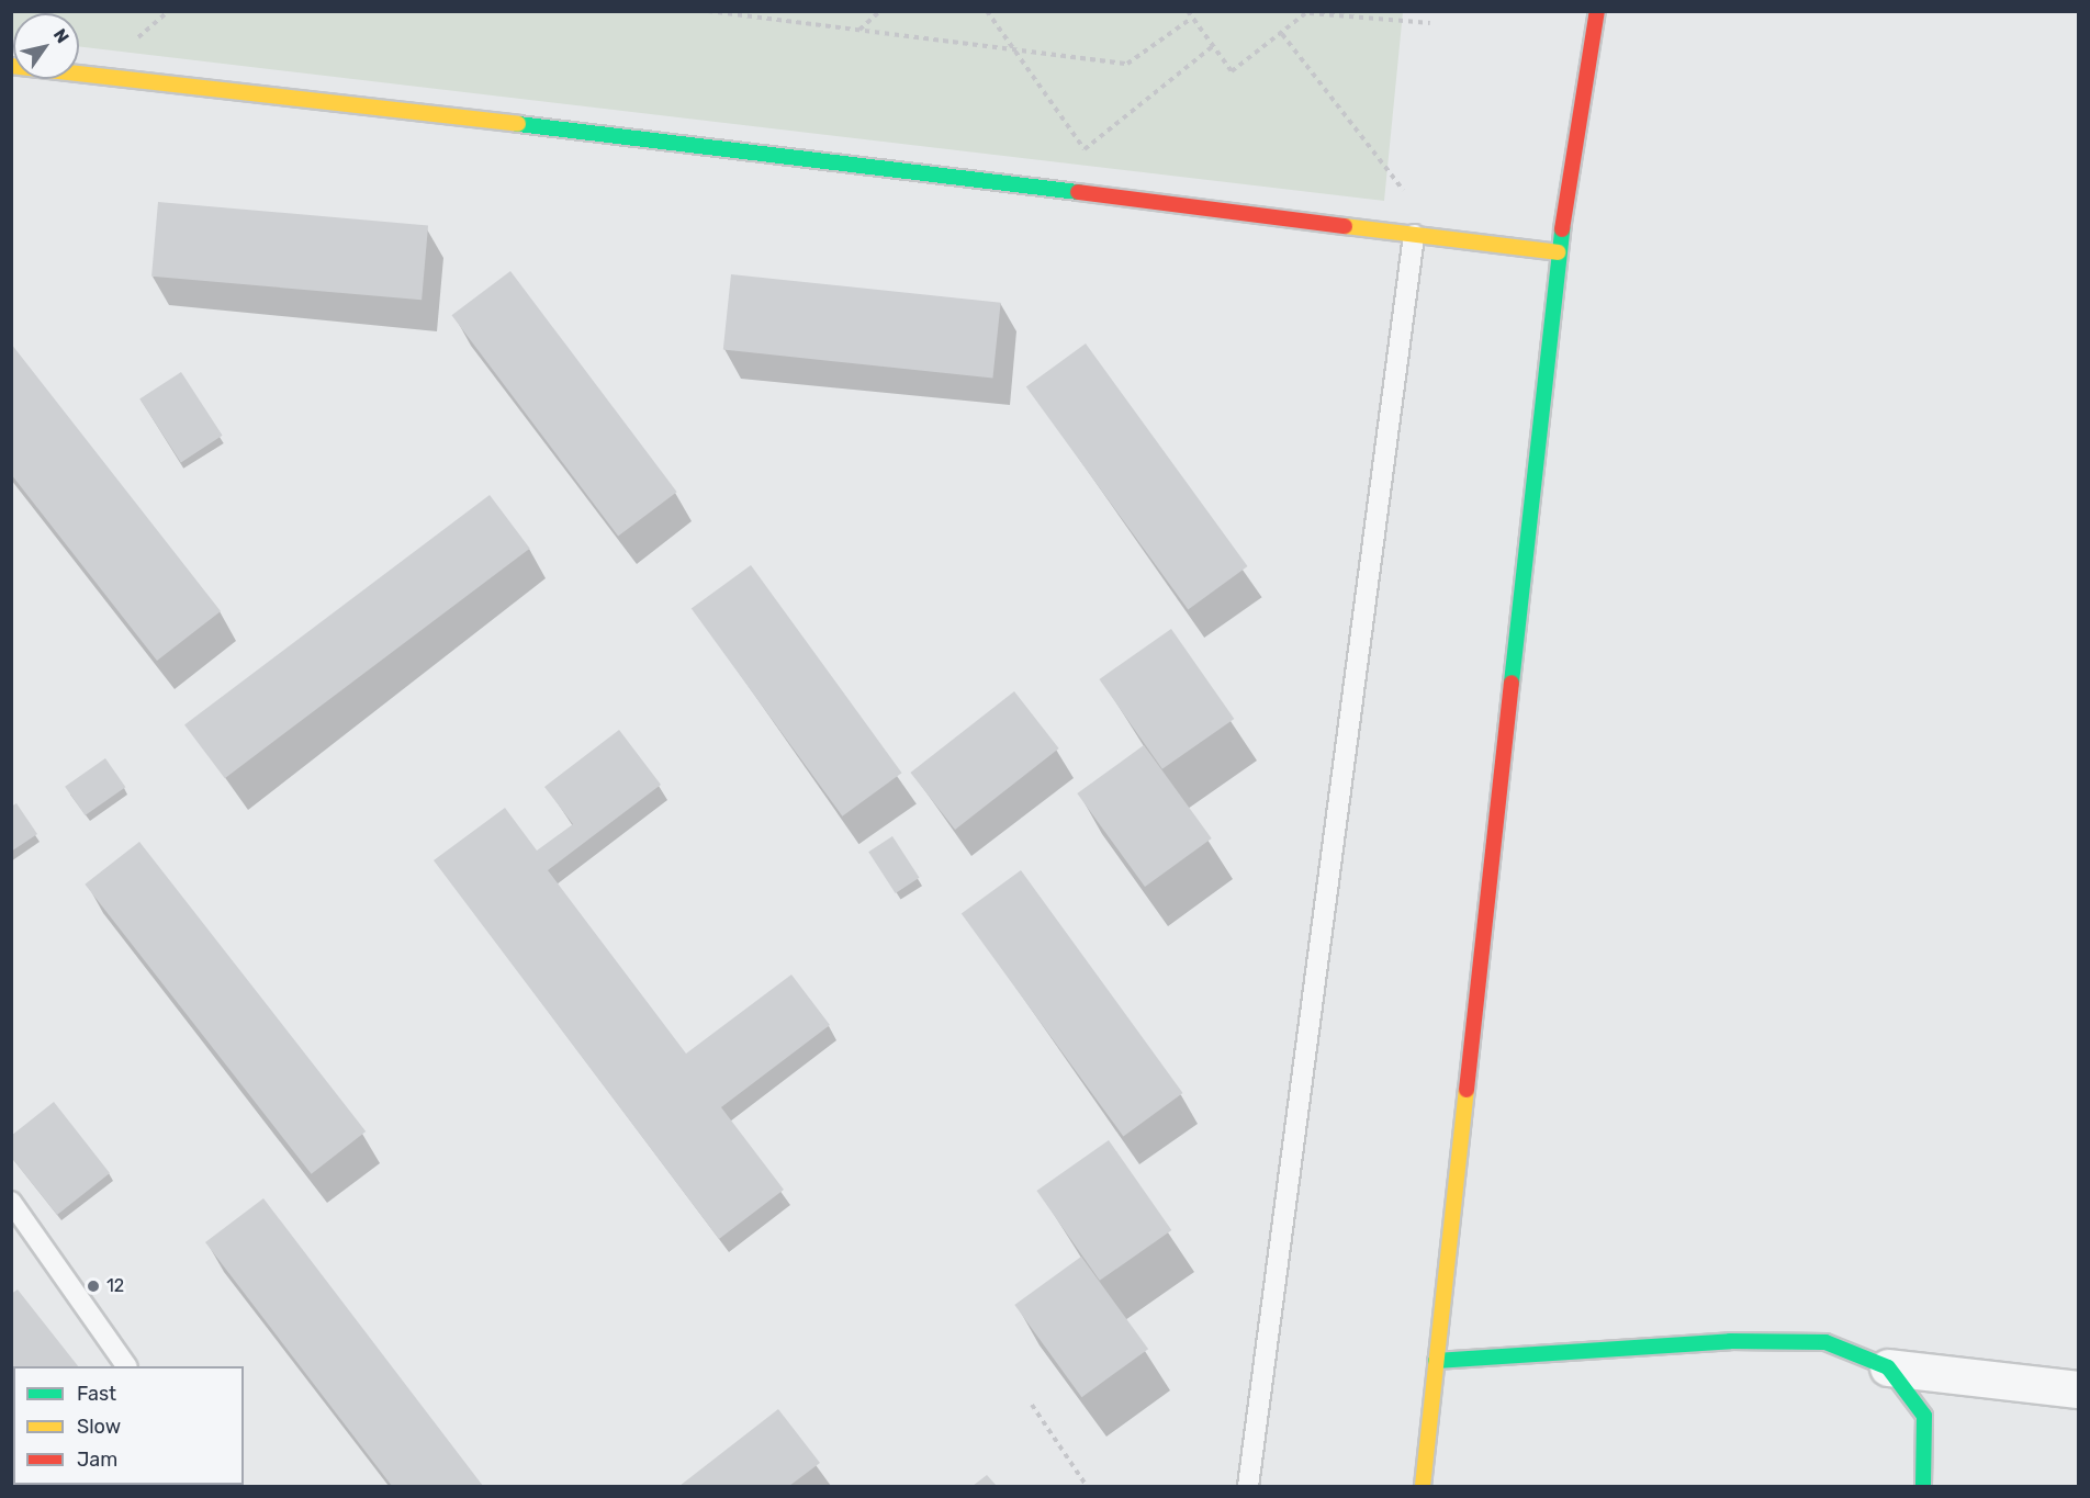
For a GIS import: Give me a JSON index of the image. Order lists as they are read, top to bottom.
{
  "places": ["12"],
  "legend": ["Fast", "Slow", "Jam"],
  "north": "top right"
}
